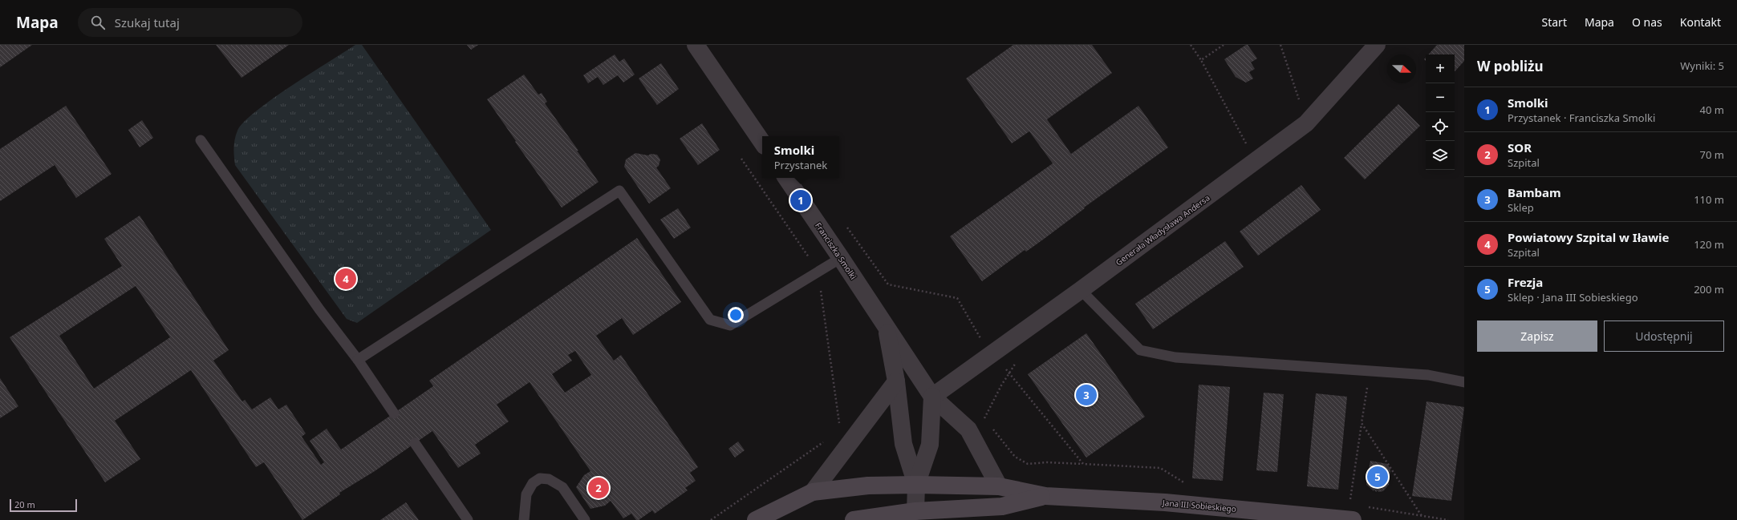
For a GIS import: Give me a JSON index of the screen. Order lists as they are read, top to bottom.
{
  "streets": {
    "street": ["Generała Władysława Andersa", "Franciszka Smolki", "Jana III Sobieskiego"]
  },
  "crossings": [
    ["Generała Władysława Andersa", "Franciszka Smolki"],
    ["Franciszka Smolki", "Jana III Sobieskiego"]
  ],
  "scale_bar": "20 m",
  "north": "right",
  "page": {
    "header": "Mapa",
    "search": "Szukaj tutaj",
    "nav": [
      "Start",
      "Mapa",
      "O nas",
      "Kontakt"
    ],
    "heading": ["W pobliżu", "Wyniki: 5"],
    "map_buttons": ["+", "−"],
    "list": [
      {
        "mark": "1",
        "name": "Smolki",
        "note": "Przystanek · Franciszka Smolki",
        "value": "40 m"
      },
      {
        "mark": "2",
        "name": "SOR",
        "note": "Szpital",
        "value": "70 m"
      },
      {
        "mark": "3",
        "name": "Bambam",
        "note": "Sklep",
        "value": "110 m"
      },
      {
        "mark": "4",
        "name": "Powiatowy Szpital w Iławie",
        "note": "Szpital",
        "value": "120 m"
      },
      {
        "mark": "5",
        "name": "Frezja",
        "note": "Sklep · Jana III Sobieskiego",
        "value": "200 m"
      }
    ],
    "popup": ["Smolki", "Przystanek"],
    "pins": [
      "1",
      "4",
      "3",
      "5",
      "2"
    ],
    "buttons": ["Zapisz", "Udostępnij"],
    "scale": "20 m"
  }
}
